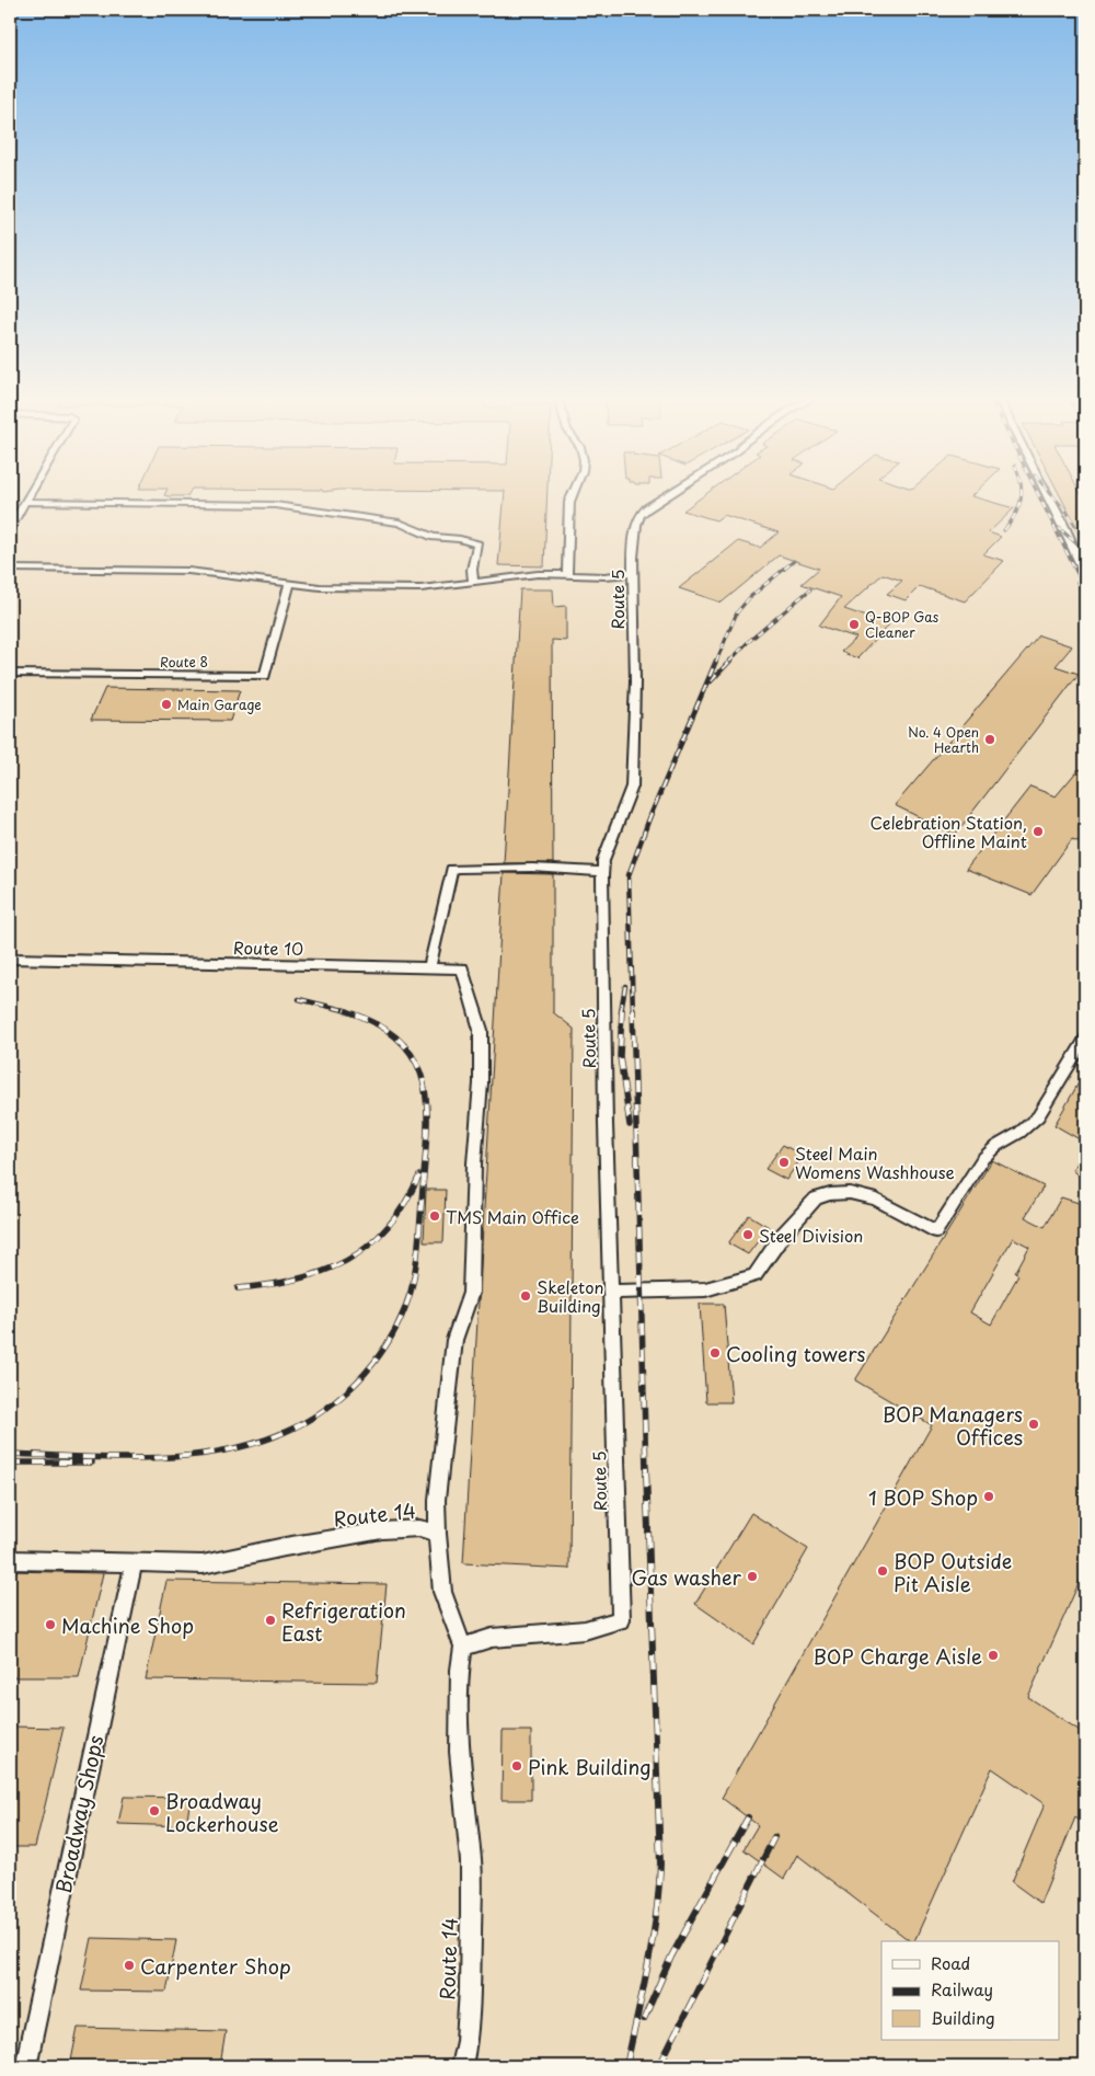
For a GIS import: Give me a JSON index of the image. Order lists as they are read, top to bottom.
{
  "streets": {
    "street": [
      "Route 5",
      "Route 8",
      "Route 10",
      "Route 14",
      "Broadway Shops"
    ]
  },
  "crossings": [
    ["Route 5", "Route 14"],
    ["Route 14", "Broadway Shops"]
  ],
  "places": [
    "Q-BOP Gas Cleaner",
    "Main Garage",
    "No. 4 Open Hearth",
    "Celebration Station, Offline Maint",
    "Steel Main Womens Washhouse",
    "TMS Main Office",
    "Steel Division",
    "Skeleton Building",
    "Cooling towers",
    "BOP Managers Offices",
    "1 BOP Shop",
    "BOP Outside Pit Aisle",
    "Gas washer",
    "Refrigeration East",
    "Machine Shop",
    "BOP Charge Aisle",
    "Pink Building",
    "Broadway Lockerhouse",
    "Carpenter Shop"
  ],
  "legend": ["Road", "Railway", "Building"]
}
